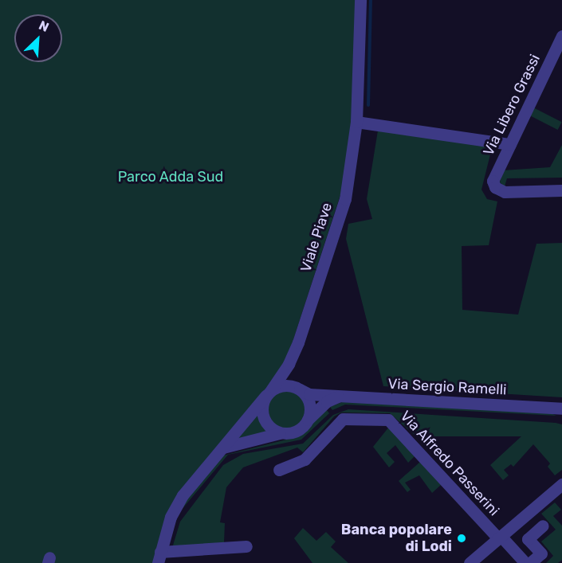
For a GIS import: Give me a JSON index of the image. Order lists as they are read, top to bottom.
{
  "streets": {
    "street": [
      "Via Libero Grassi",
      "Viale Piave",
      "Via Sergio Ramelli",
      "Via Alfredo Passerini"
    ]
  },
  "crossings": [
    ["Viale Piave", "Via Sergio Ramelli"]
  ],
  "parks": ["Parco Adda Sud"],
  "places": ["Banca popolare di Lodi"],
  "north": "top right"
}
